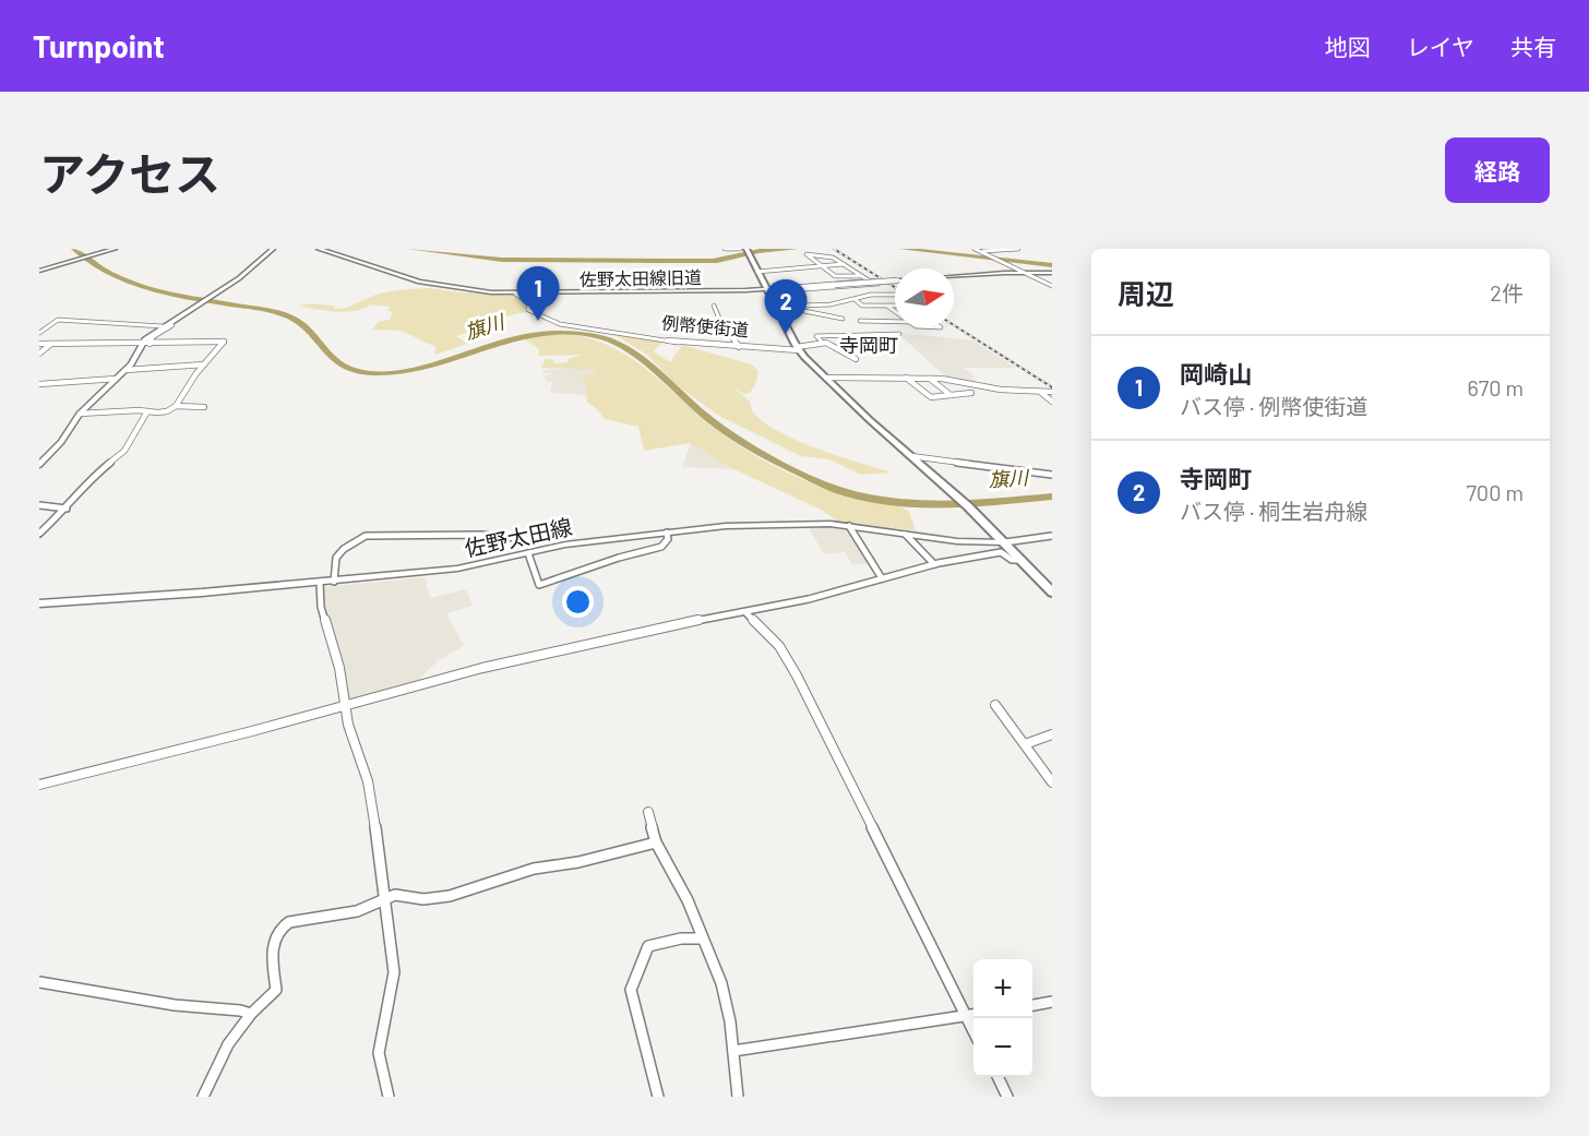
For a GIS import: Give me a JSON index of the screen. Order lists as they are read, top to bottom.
{
  "streets": {
    "street": ["佐野太田線旧道", "例幣使街道", "佐野太田線"]
  },
  "crossings": [
    ["佐野太田線旧道", "例幣使街道"]
  ],
  "districts": ["寺岡町"],
  "water": ["旗川"],
  "north": "right",
  "page": {
    "header": "Turnpoint",
    "nav": ["地図", "レイヤ", "共有"],
    "title": "アクセス",
    "buttons": "経路",
    "heading": ["周辺", "2件"],
    "pins": ["1", "2"],
    "list": [
      {
        "mark": "1",
        "name": "岡崎山",
        "note": "バス停 · 例幣使街道",
        "value": "670 m"
      },
      {
        "mark": "2",
        "name": "寺岡町",
        "note": "バス停 · 桐生岩舟線",
        "value": "700 m"
      }
    ],
    "map_buttons": ["+", "−"]
  }
}
